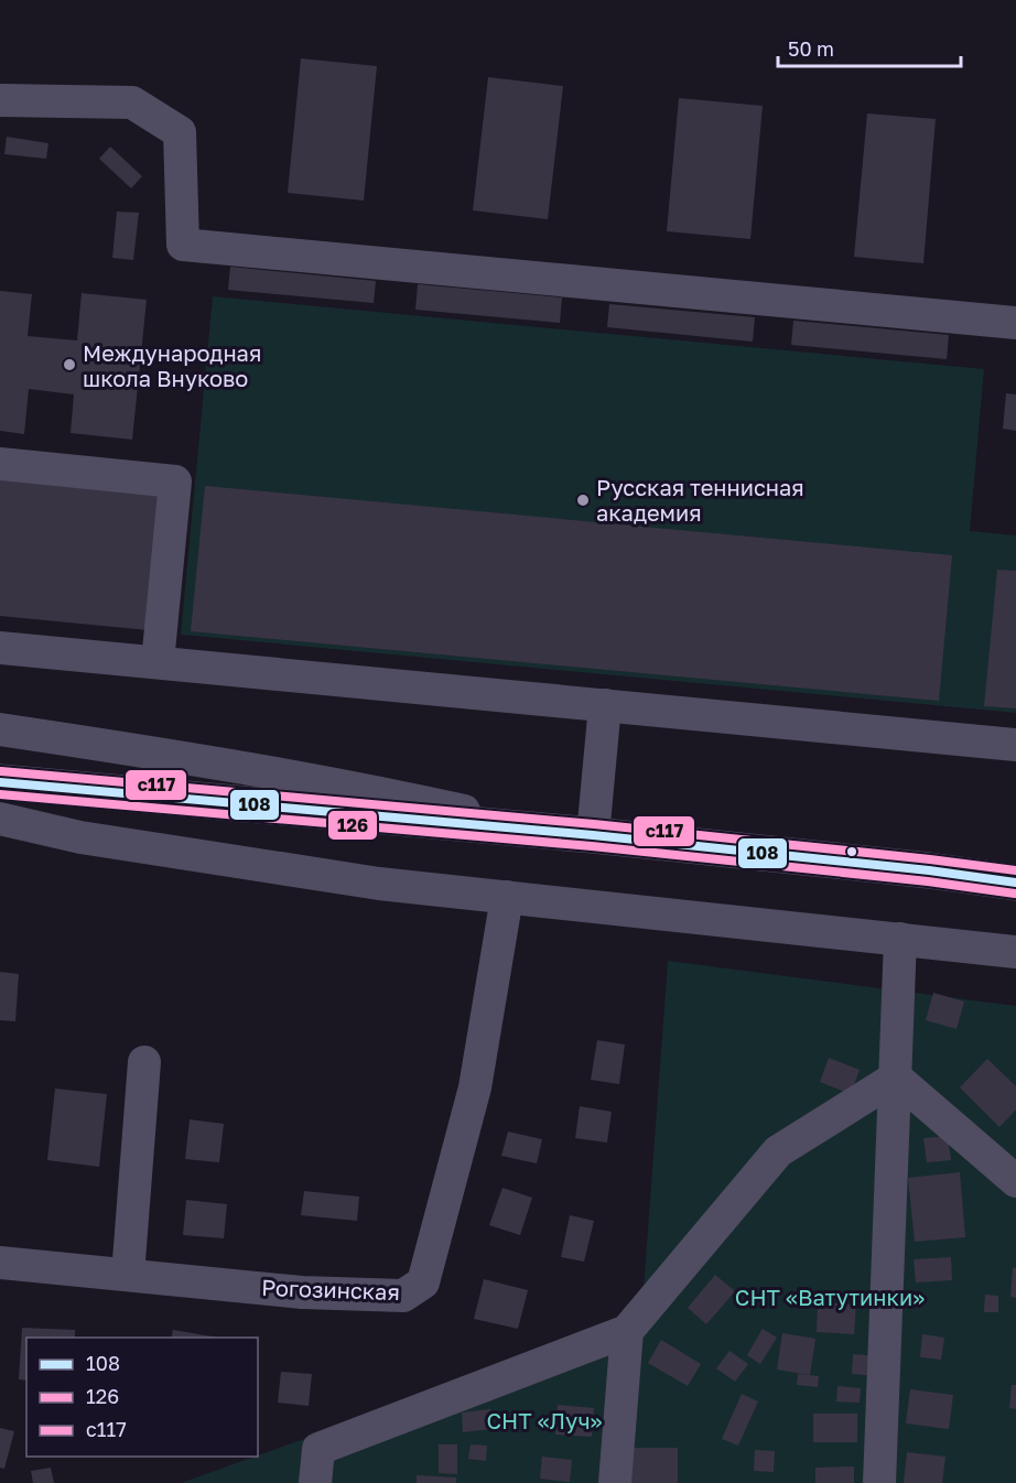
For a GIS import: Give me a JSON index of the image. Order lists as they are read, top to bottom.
{
  "streets": {
    "street": ["Рогозинская"]
  },
  "parks": ["СНТ «Ватутинки»", "СНТ «Луч»"],
  "places": ["Международная школа Внуково", "Русская теннисная академия"],
  "lines": ["transit line с117", "transit line 108", "transit line 126"],
  "legend": ["108", "126", "с117"],
  "scale_bar": "50 m"
}
